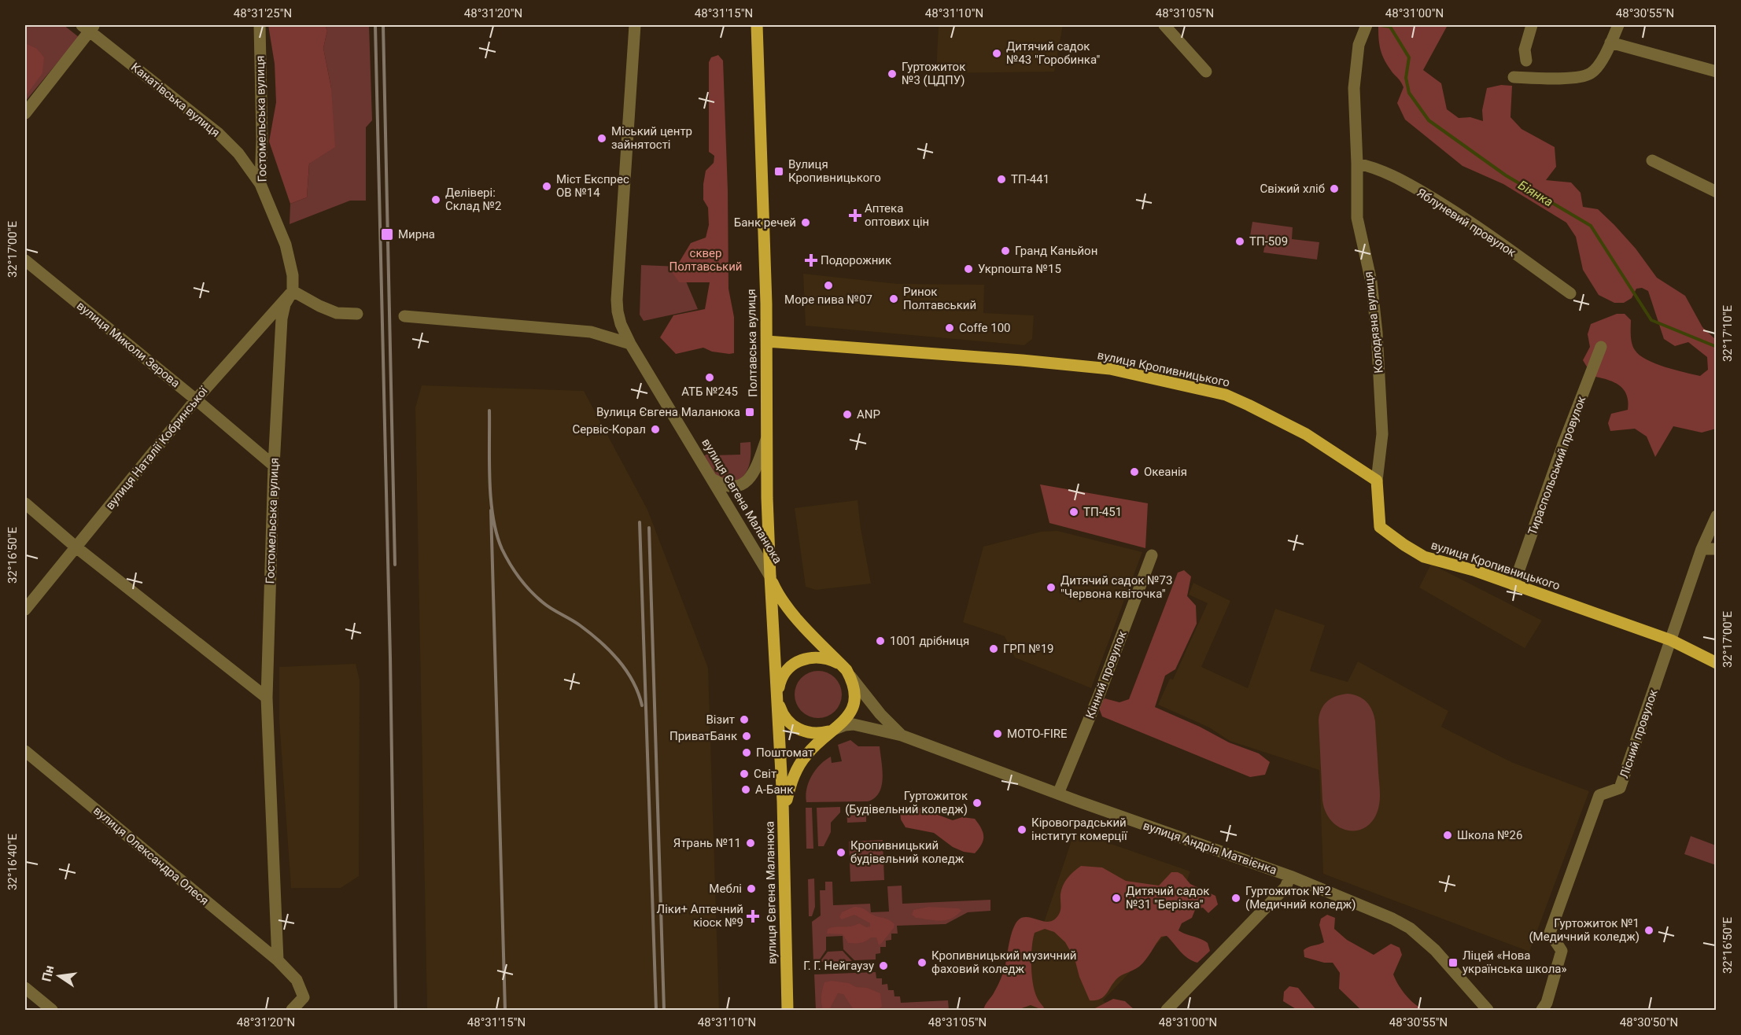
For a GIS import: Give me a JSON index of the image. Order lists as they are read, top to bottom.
{
  "streets": {
    "main road": ["Полтавська вулиця", "вулиця Кропивницького", "вулиця Євгена Маланюка"],
    "street": [
      "Канатівська вулиця",
      "Гостомельська вулиця",
      "Яблуневий провулок",
      "Колодязна вулиця",
      "вулиця Миколи Зерова",
      "вулиця Наталії Кобринської",
      "Тираспольський провулок",
      "Кінний провулок",
      "Лісний провулок",
      "вулиця Андрія Матвієнка",
      "вулиця Олександра Олеся"
    ]
  },
  "crossings": [
    ["Канатівська вулиця", "Гостомельська вулиця"],
    ["Гостомельська вулиця", "вулиця Миколи Зерова"],
    ["Гостомельська вулиця", "вулиця Наталії Кобринської"],
    ["Гостомельська вулиця", "вулиця Олександра Олеся"],
    ["Яблуневий провулок", "Колодязна вулиця"],
    ["Колодязна вулиця", "вулиця Кропивницького"],
    ["Полтавська вулиця", "вулиця Кропивницького"],
    ["Полтавська вулиця", "вулиця Євгена Маланюка"],
    ["вулиця Миколи Зерова", "вулиця Наталії Кобринської"],
    ["вулиця Кропивницького", "Тираспольський провулок"],
    ["вулиця Кропивницького", "Лісний провулок"],
    ["вулиця Євгена Маланюка", "вулиця Андрія Матвієнка"],
    ["Кінний провулок", "вулиця Андрія Матвієнка"]
  ],
  "water": ["Біянка"],
  "parks": ["сквер Полтавський"],
  "places": {
    "other": [
      "Дитячий садок №43 \"Горобинка\"",
      "Гуртожиток №3 (ЦДПУ)",
      "Міський центр зайнятості",
      "ТП-441",
      "Міст Експрес ОВ №14",
      "Свіжий хліб",
      "Делівері: Склад №2",
      "Банк речей",
      "ТП-509",
      "Гранд Каньйон",
      "Укрпошта №15",
      "Море пива №07",
      "Ринок Полтавський",
      "Coffe 100",
      "АТБ №245",
      "ANP",
      "Сервіс-Корал",
      "Океанія",
      "ТП-451",
      "Дитячий садок №73 \"Червона квіточка\"",
      "1001 дрібниця",
      "ГРП №19",
      "Візит",
      "МОТО-FIRE",
      "ПриватБанк",
      "Поштомат",
      "Світ",
      "А-Банк",
      "Гуртожиток (Будівельний коледж)",
      "Кіровоградський інститут комерції",
      "Школа №26",
      "Ятрань №11",
      "Кропивницький будівельний коледж",
      "Меблі",
      "Дитячий садок №31 \"Берізка\"",
      "Гуртожиток №2 (Медичний коледж)",
      "Гуртожиток №1 (Медичний коледж)",
      "Кропивницький музичний фаховий коледж",
      "Г. Г. Нейгаузу"
    ],
    "transit": [
      "Вулиця Кропивницького",
      "Мирна",
      "Вулиця Євгена Маланюка",
      "Ліцей «Нова українська школа»"
    ],
    "health": ["Аптека оптових цін", "Подорожник", "Ліки+ Аптечний кіоск №9"]
  },
  "north": "left",
  "coordinates": [
    "48°31'25\"N",
    "48°31'20\"N",
    "48°31'15\"N",
    "48°31'10\"N",
    "48°31'05\"N",
    "48°31'00\"N",
    "48°30'55\"N",
    "32°17'00\"E",
    "32°17'10\"E",
    "32°16'50\"E",
    "32°16'40\"E",
    "48°30'50\"N"
  ]
}
